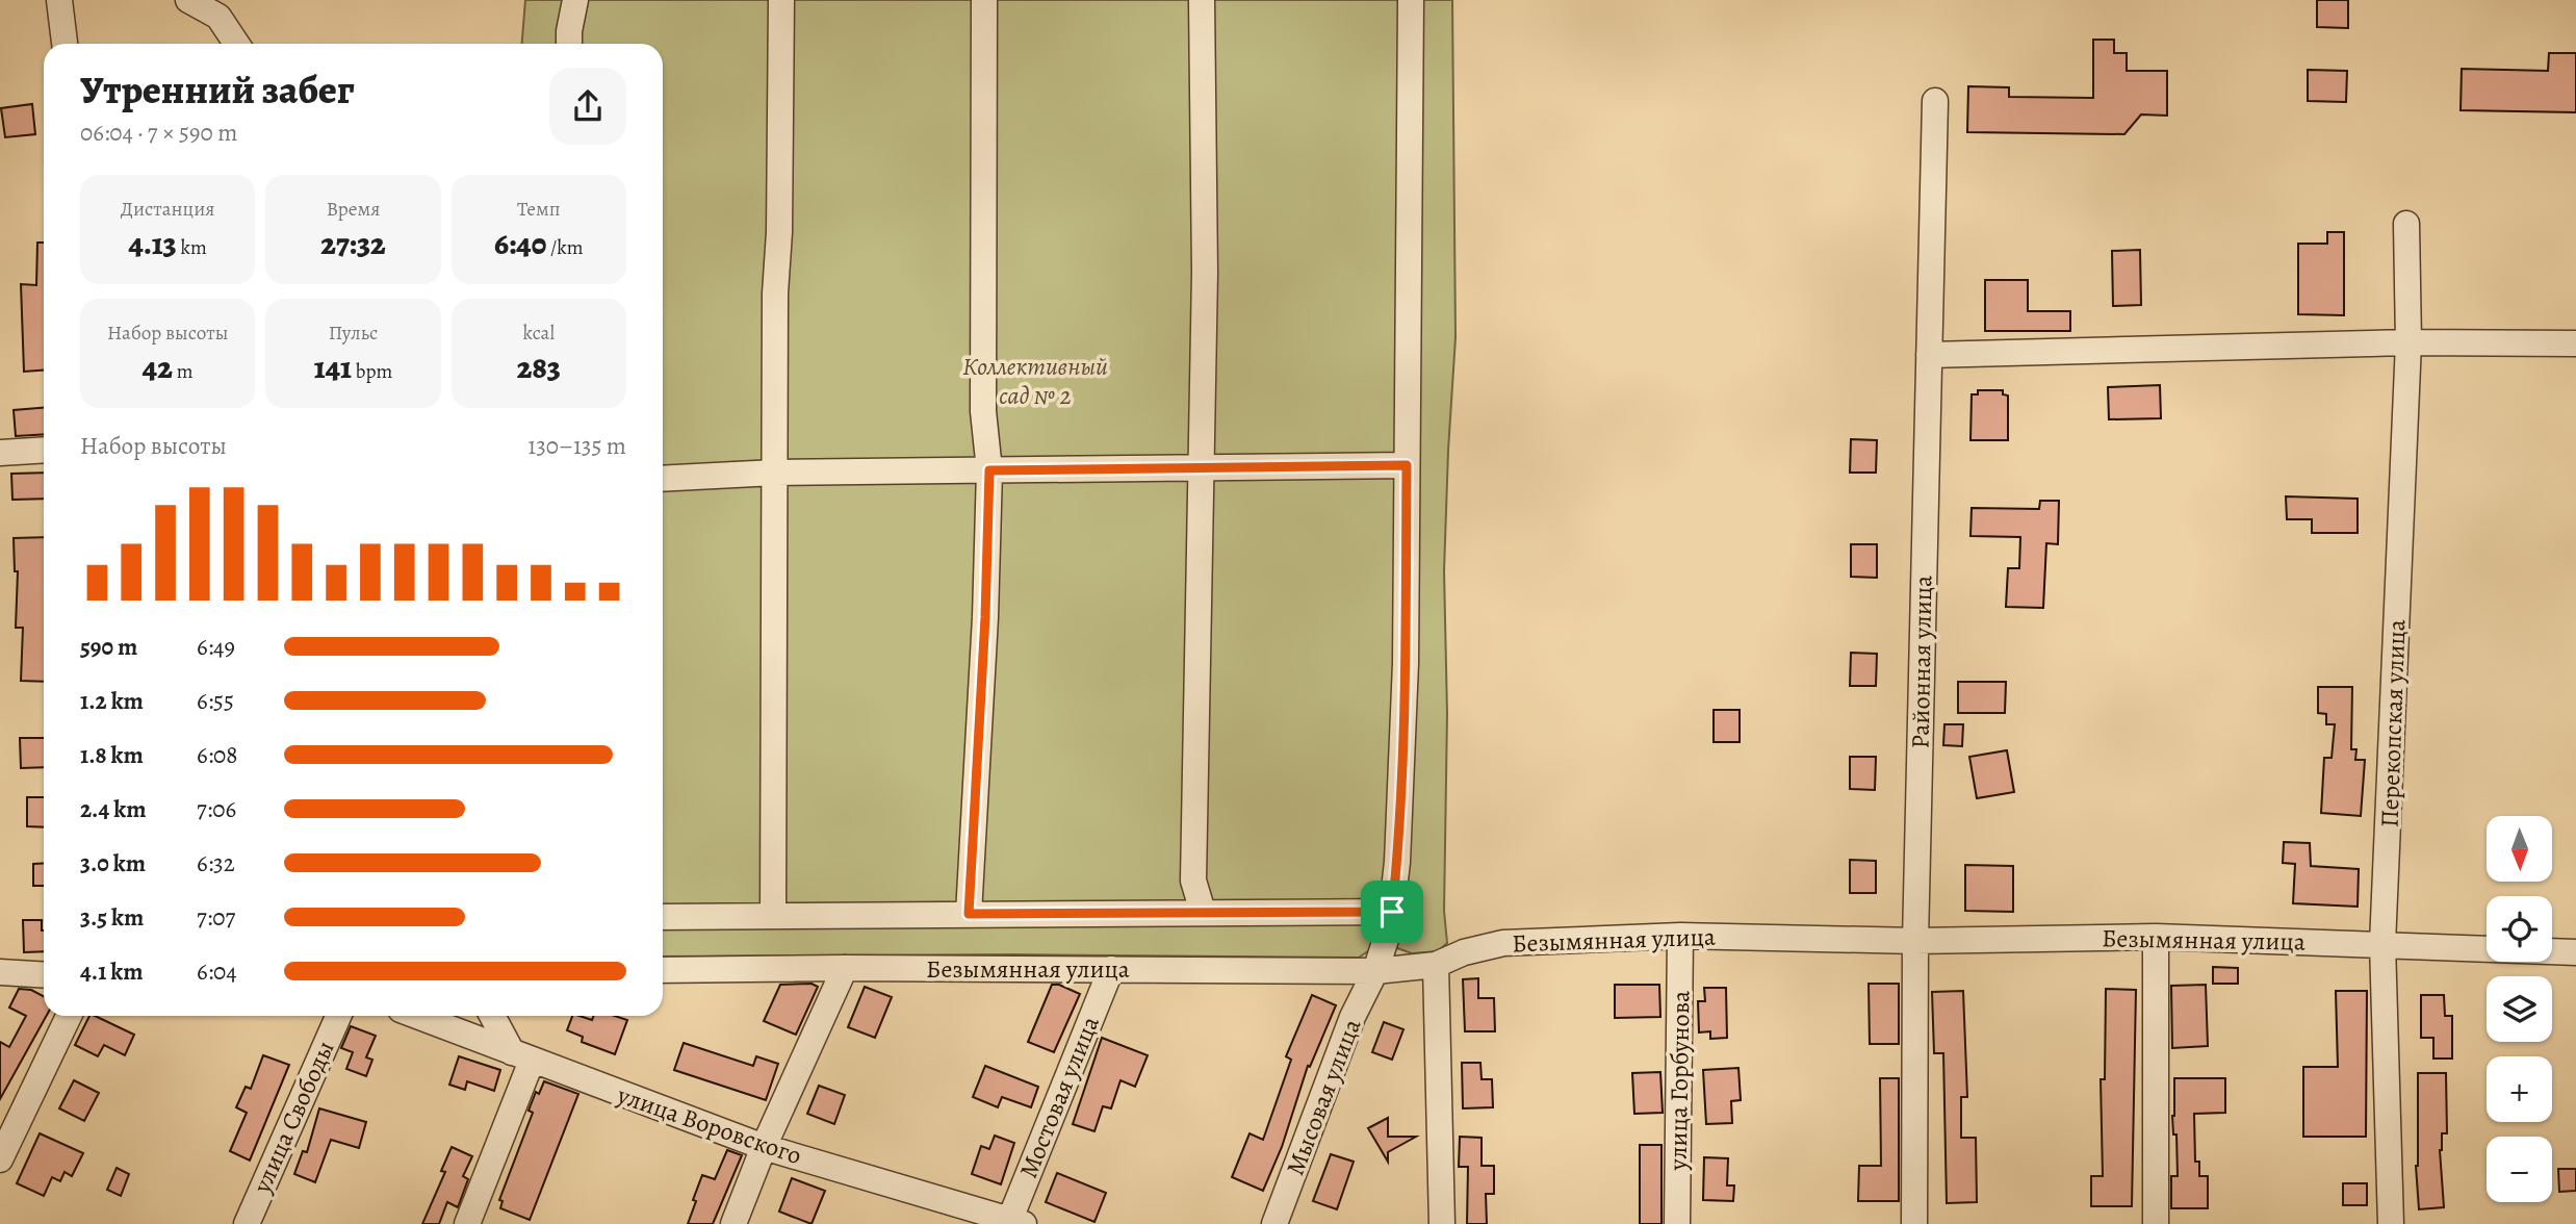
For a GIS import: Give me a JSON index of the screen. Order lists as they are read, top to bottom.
{
  "streets": {
    "street": [
      "Районная улица",
      "Перекопская улица",
      "Безымянная улица",
      "улица Горбунова",
      "Мостовая улица",
      "Мысовая улица",
      "улица Свободы",
      "улица Воровского"
    ]
  },
  "crossings": [
    ["Районная улица", "Безымянная улица"],
    ["Перекопская улица", "Безымянная улица"],
    ["Безымянная улица", "улица Горбунова"],
    ["Безымянная улица", "Мостовая улица"],
    ["Безымянная улица", "Мысовая улица"],
    ["Мостовая улица", "улица Воровского"]
  ],
  "parks": ["Коллективный сад № 2"],
  "north": "bottom",
  "page": {
    "heading": ["Утренний забег", "06:04 · 7 × 590 m"],
    "stats": [
      ["Дистанция", "4.13 km"],
      ["Время", "27:32"],
      ["Темп", "6:40 /km"],
      ["Набор высоты", "42 m"],
      ["Пульс", "141 bpm"],
      ["kcal", "283"]
    ],
    "chart": ["Набор высоты", "130–135 m"],
    "list": [
      {
        "name": "590 m",
        "note": "6:49"
      },
      {
        "name": "1.2 km",
        "note": "6:55"
      },
      {
        "name": "1.8 km",
        "note": "6:08"
      },
      {
        "name": "2.4 km",
        "note": "7:06"
      },
      {
        "name": "3.0 km",
        "note": "6:32"
      },
      {
        "name": "3.5 km",
        "note": "7:07"
      },
      {
        "name": "4.1 km",
        "note": "6:04"
      }
    ],
    "map_buttons": ["+", "−"]
  }
}
